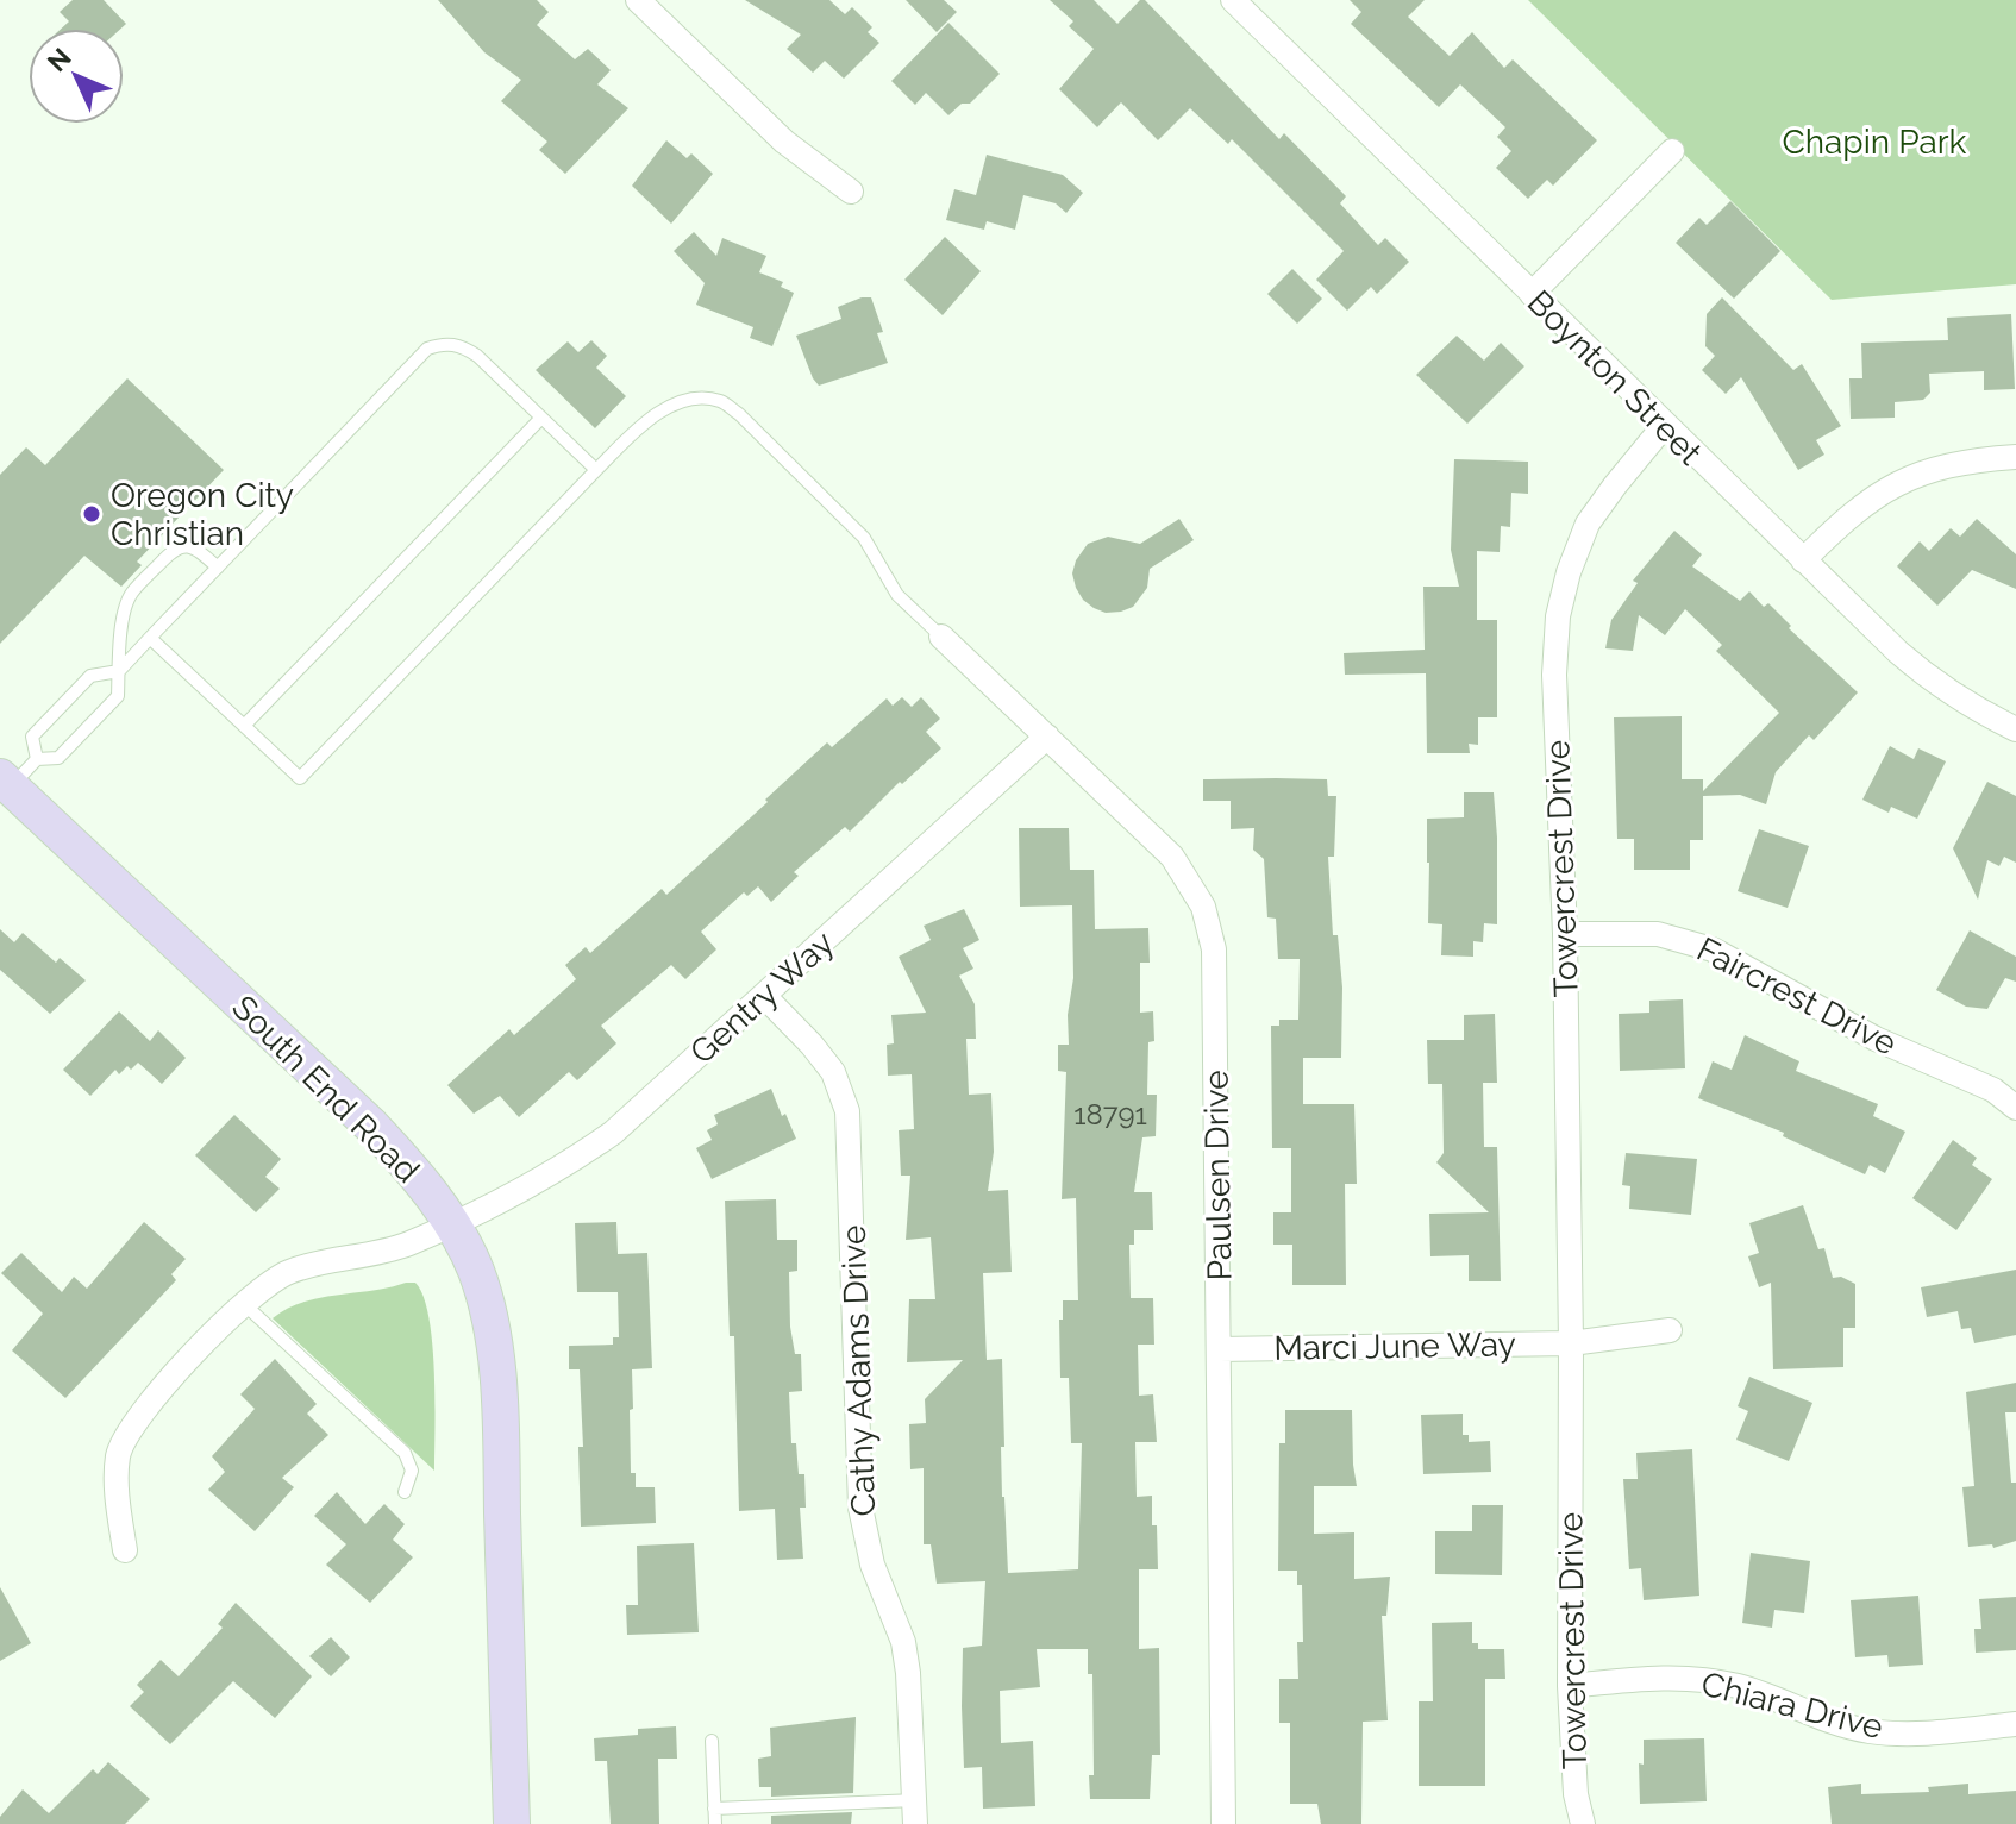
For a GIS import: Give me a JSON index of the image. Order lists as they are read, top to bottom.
{
  "streets": {
    "main road": ["South End Road"],
    "street": [
      "Boynton Street",
      "Towercrest Drive",
      "Faircrest Drive",
      "Gentry Way",
      "Paulsen Drive",
      "Marci June Way",
      "Cathy Adams Drive",
      "Chiara Drive"
    ]
  },
  "crossings": [
    ["Boynton Street", "Towercrest Drive"],
    ["Towercrest Drive", "Faircrest Drive"],
    ["Towercrest Drive", "Marci June Way"],
    ["Towercrest Drive", "Chiara Drive"],
    ["Gentry Way", "South End Road"],
    ["Gentry Way", "Paulsen Drive"],
    ["Gentry Way", "Cathy Adams Drive"],
    ["Paulsen Drive", "Marci June Way"]
  ],
  "parks": ["Chapin Park"],
  "places": ["Oregon City Christian"],
  "house_numbers": ["18791"],
  "north": "top left"
}
